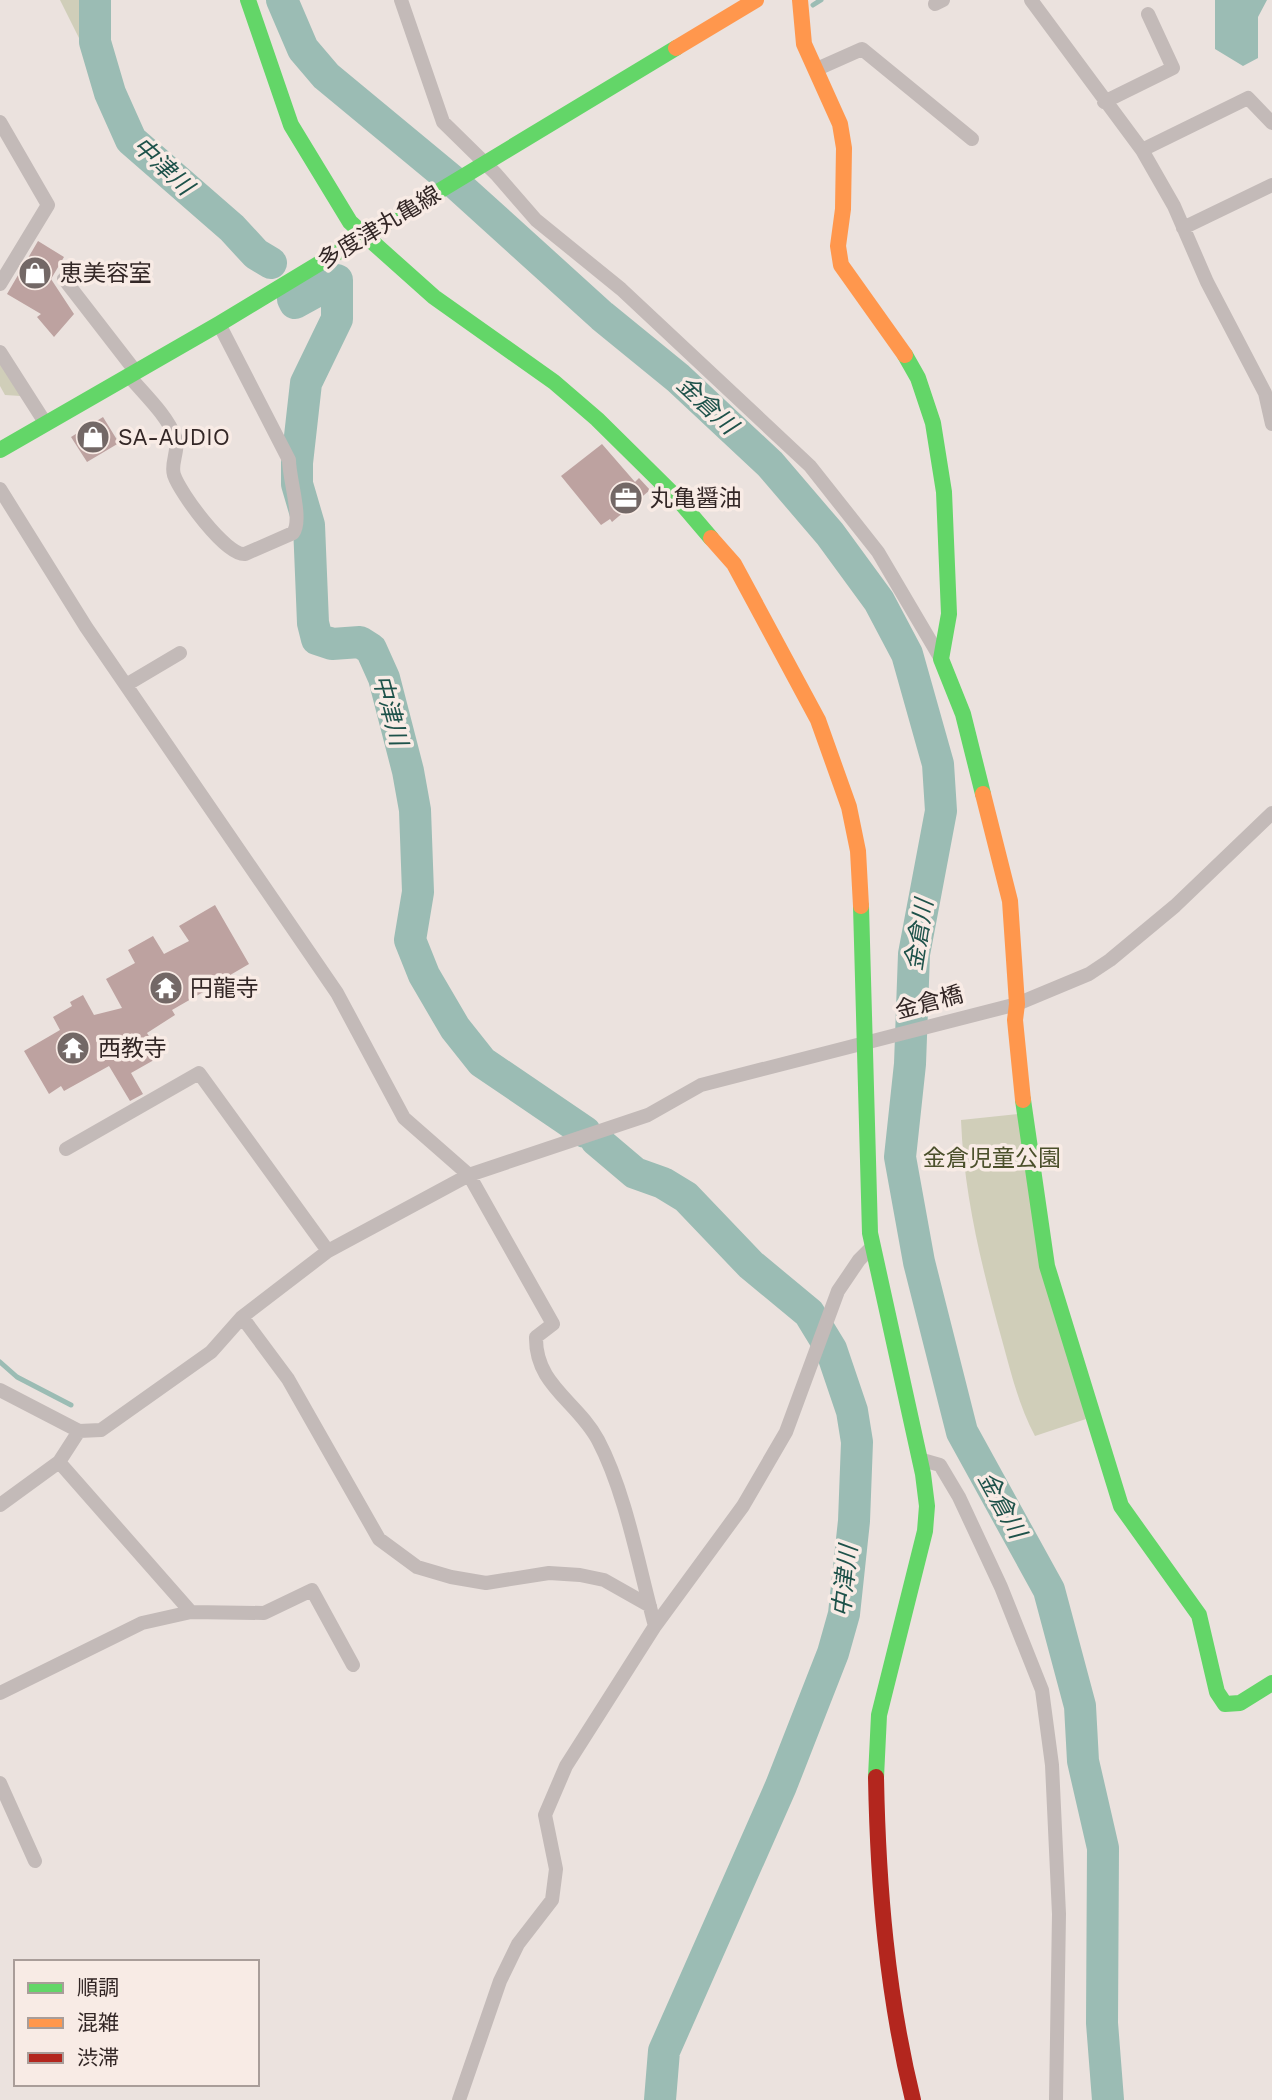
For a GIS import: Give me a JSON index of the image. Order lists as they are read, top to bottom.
{
  "streets": {
    "street": ["多度津丸亀線", "金倉橋"]
  },
  "water": ["中津川", "金倉川"],
  "parks": ["金倉児童公園"],
  "places": {
    "shop": ["恵美容室", "SA-AUDIO"],
    "office": ["丸亀醤油"],
    "temple": ["円龍寺", "西教寺"]
  },
  "legend": ["順調", "混雑", "渋滞"]
}
